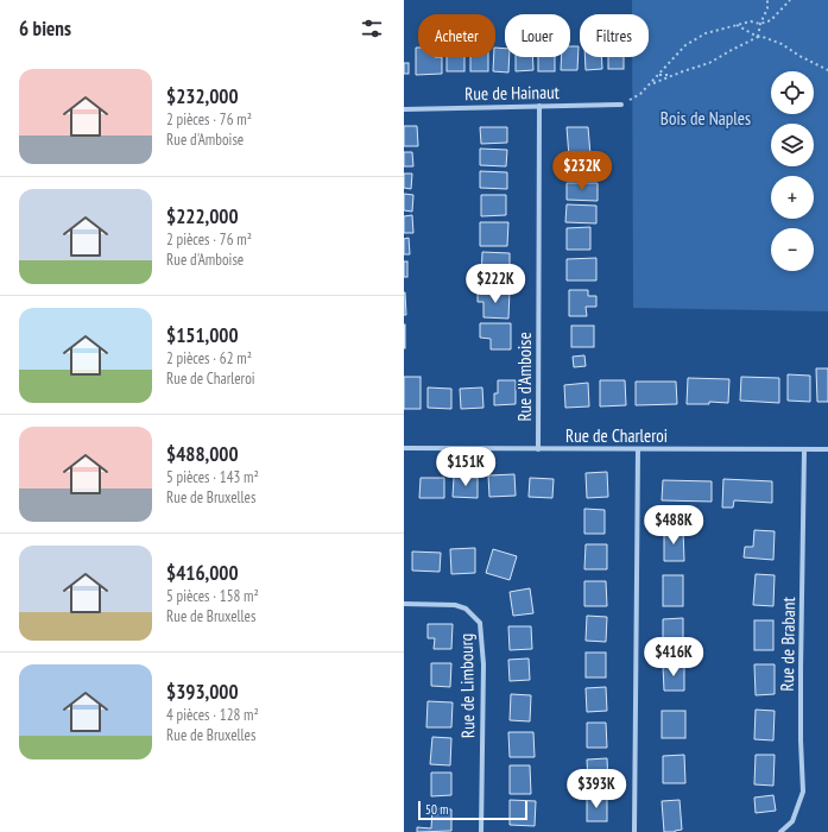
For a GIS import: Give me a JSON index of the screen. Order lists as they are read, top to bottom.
{
  "streets": {
    "street": [
      "Rue de Hainaut",
      "Rue d'Amboise",
      "Rue de Charleroi",
      "Rue de Brabant",
      "Rue de Limbourg"
    ]
  },
  "crossings": [
    ["Rue de Hainaut", "Rue d'Amboise"],
    ["Rue d'Amboise", "Rue de Charleroi"],
    ["Rue de Charleroi", "Rue de Brabant"]
  ],
  "parks": ["Bois de Naples"],
  "scale_bar": "50 m",
  "page": {
    "heading": "6 biens",
    "chip": ["Acheter", "Louer", "Filtres"],
    "list": [
      {
        "name": "$232,000",
        "note": "2 pièces · 76 m² · Rue d'Amboise"
      },
      {
        "name": "$222,000",
        "note": "2 pièces · 76 m² · Rue d'Amboise"
      },
      {
        "name": "$151,000",
        "note": "2 pièces · 62 m² · Rue de Charleroi"
      },
      {
        "name": "$488,000",
        "note": "5 pièces · 143 m² · Rue de Bruxelles"
      },
      {
        "name": "$416,000",
        "note": "5 pièces · 158 m² · Rue de Bruxelles"
      },
      {
        "name": "$393,000",
        "note": "4 pièces · 128 m² · Rue de Bruxelles"
      }
    ],
    "map_buttons": ["+", "−"],
    "price": [
      "$232K",
      "$222K",
      "$151K",
      "$488K",
      "$416K",
      "$393K"
    ],
    "scale": "50 m"
  }
}
